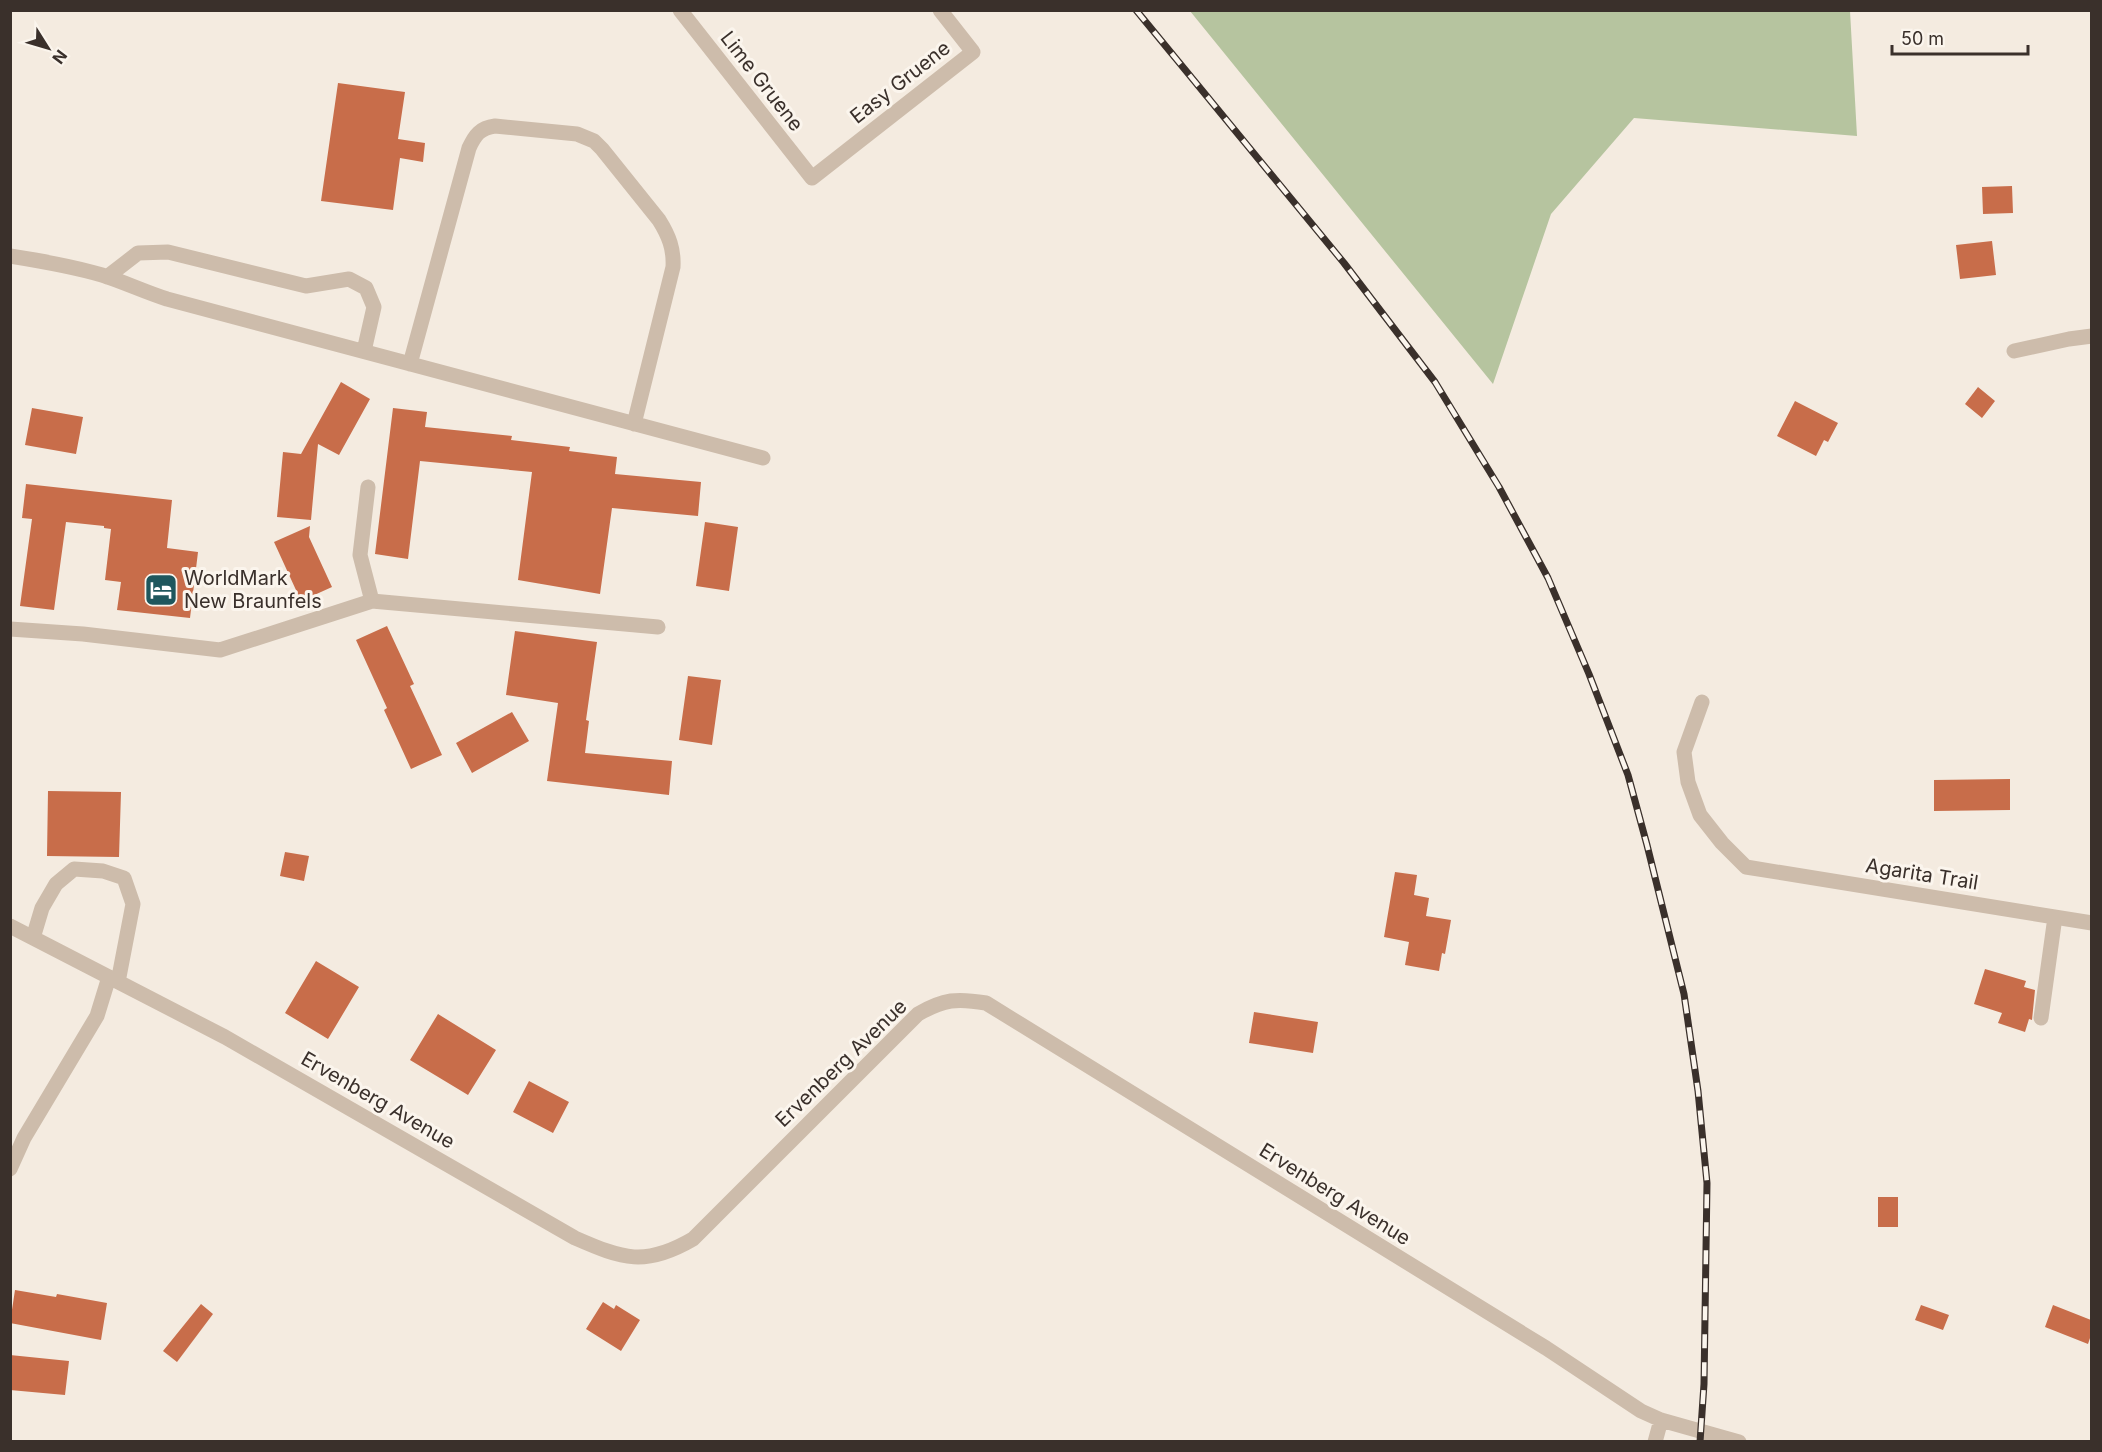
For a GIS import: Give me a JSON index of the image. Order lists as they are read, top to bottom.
{
  "streets": {
    "street": [
      "Lime Gruene",
      "Easy Gruene",
      "Agarita Trail",
      "Ervenberg Avenue"
    ]
  },
  "crossings": [
    ["Lime Gruene", "Easy Gruene"]
  ],
  "places": {
    "hotel": ["WorldMark New Braunfels"]
  },
  "scale_bar": "50 m",
  "north": "bottom right"
}
